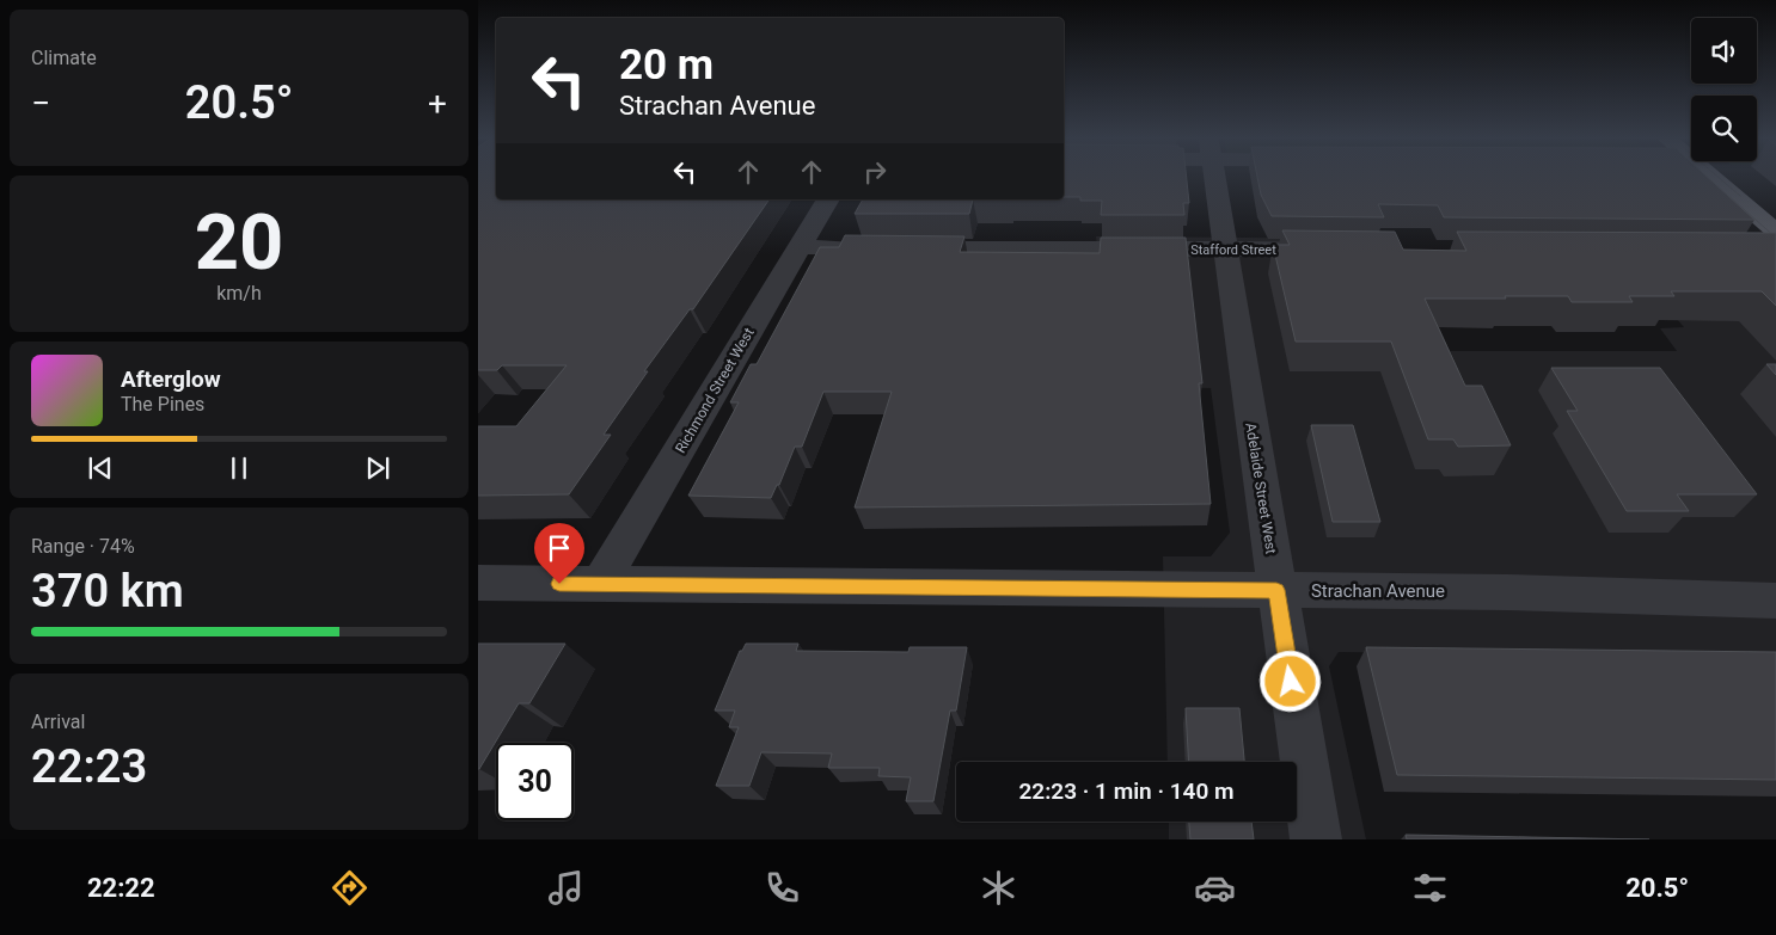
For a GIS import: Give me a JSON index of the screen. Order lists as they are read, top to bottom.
{
  "streets": {
    "street": [
      "Stafford Street",
      "Richmond Street West",
      "Adelaide Street West",
      "Strachan Avenue"
    ]
  },
  "crossings": [
    ["Stafford Street", "Richmond Street West"],
    ["Stafford Street", "Adelaide Street West"],
    ["Richmond Street West", "Strachan Avenue"],
    ["Adelaide Street West", "Strachan Avenue"]
  ],
  "page": {
    "tile": [
      "Climate",
      ["20", "km/h"],
      ["Range · 74%", "370 km"],
      ["Arrival", "22:23"]
    ],
    "turn": ["20 m", "Strachan Avenue"],
    "heat": ["−", "20.5°", "+"],
    "song": ["Afterglow", "The Pines"],
    "limit": "30",
    "trip": "22:23 · 1 min · 140 m",
    "tabs": ["22:22", "20.5°"]
  }
}
